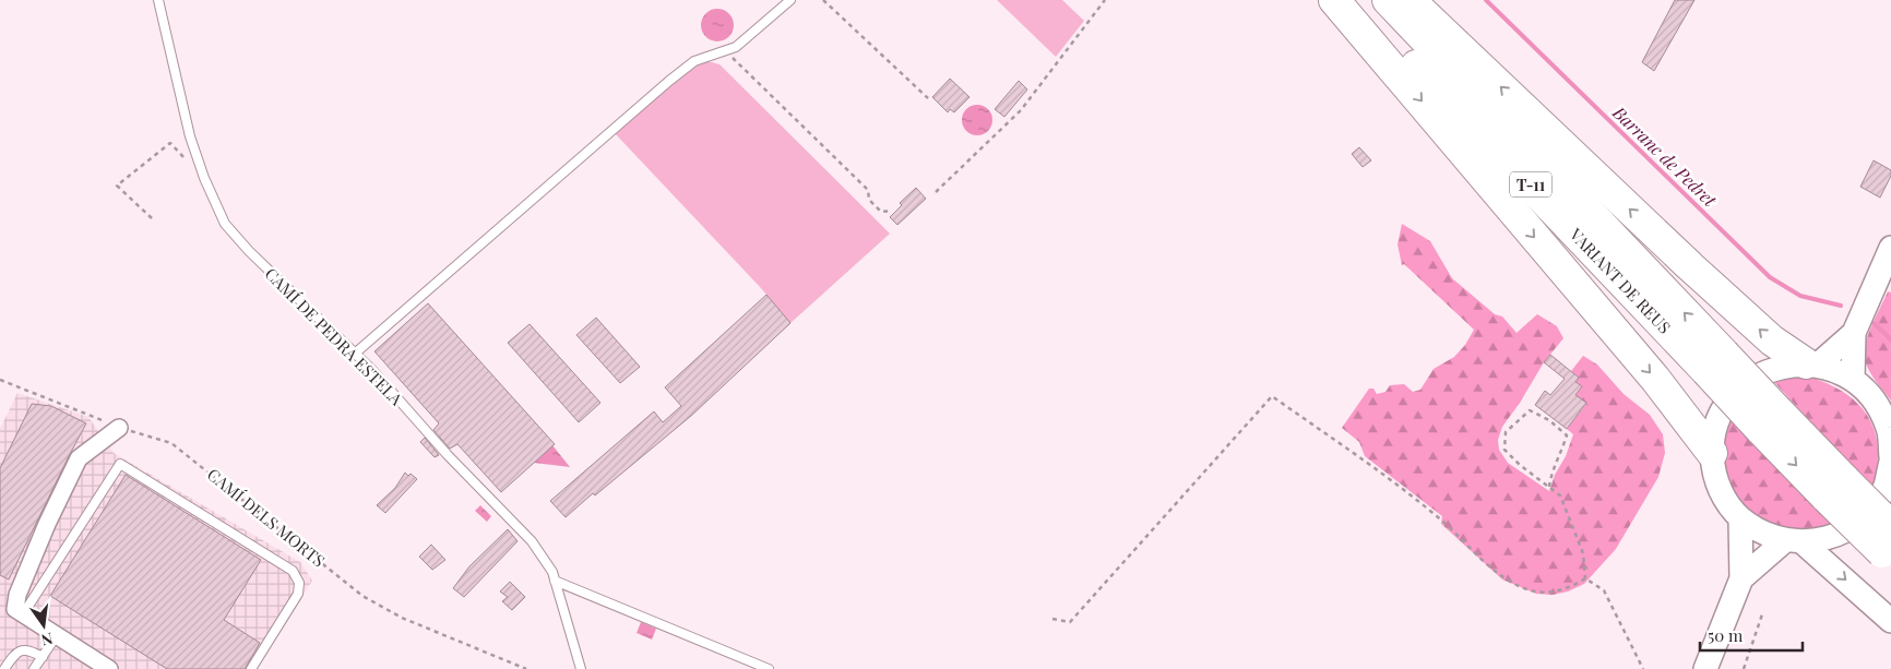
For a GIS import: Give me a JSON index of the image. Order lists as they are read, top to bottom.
{
  "streets": {
    "highway": ["T-11", "VARIANT DE REUS"],
    "lane": ["CAMÍ DE PEDRA ESTELA"],
    "path": ["CAMÍ DELS MORTS"]
  },
  "water": ["Barranc de Pedret"],
  "scale_bar": "50 m",
  "north": "bottom"
}
